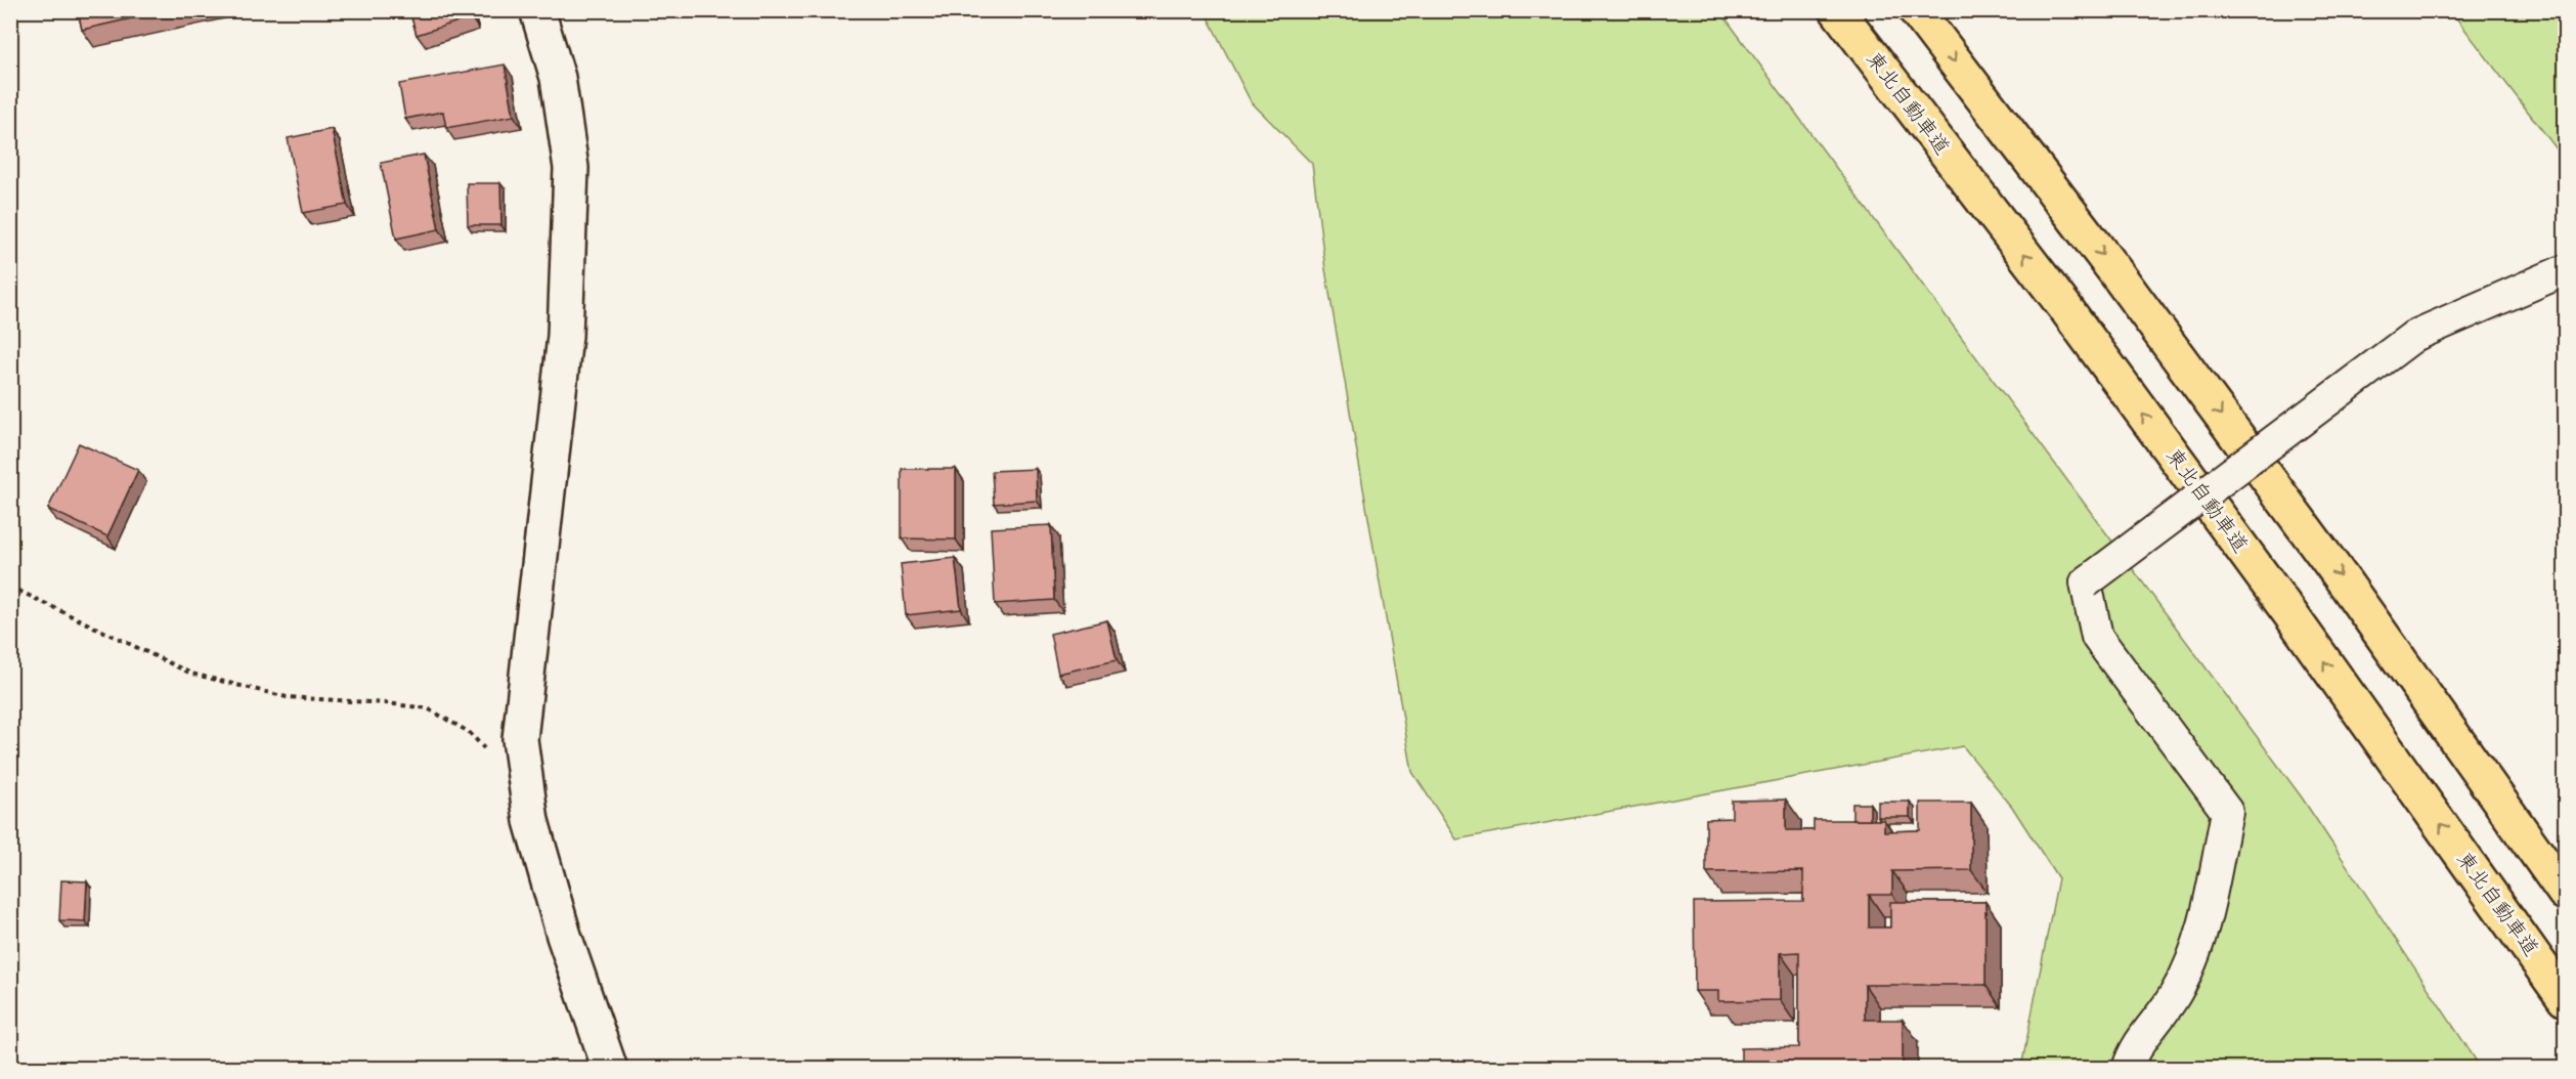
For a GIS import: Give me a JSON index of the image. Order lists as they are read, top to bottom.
{
  "streets": {
    "highway": ["東北自動車道"]
  }
}
